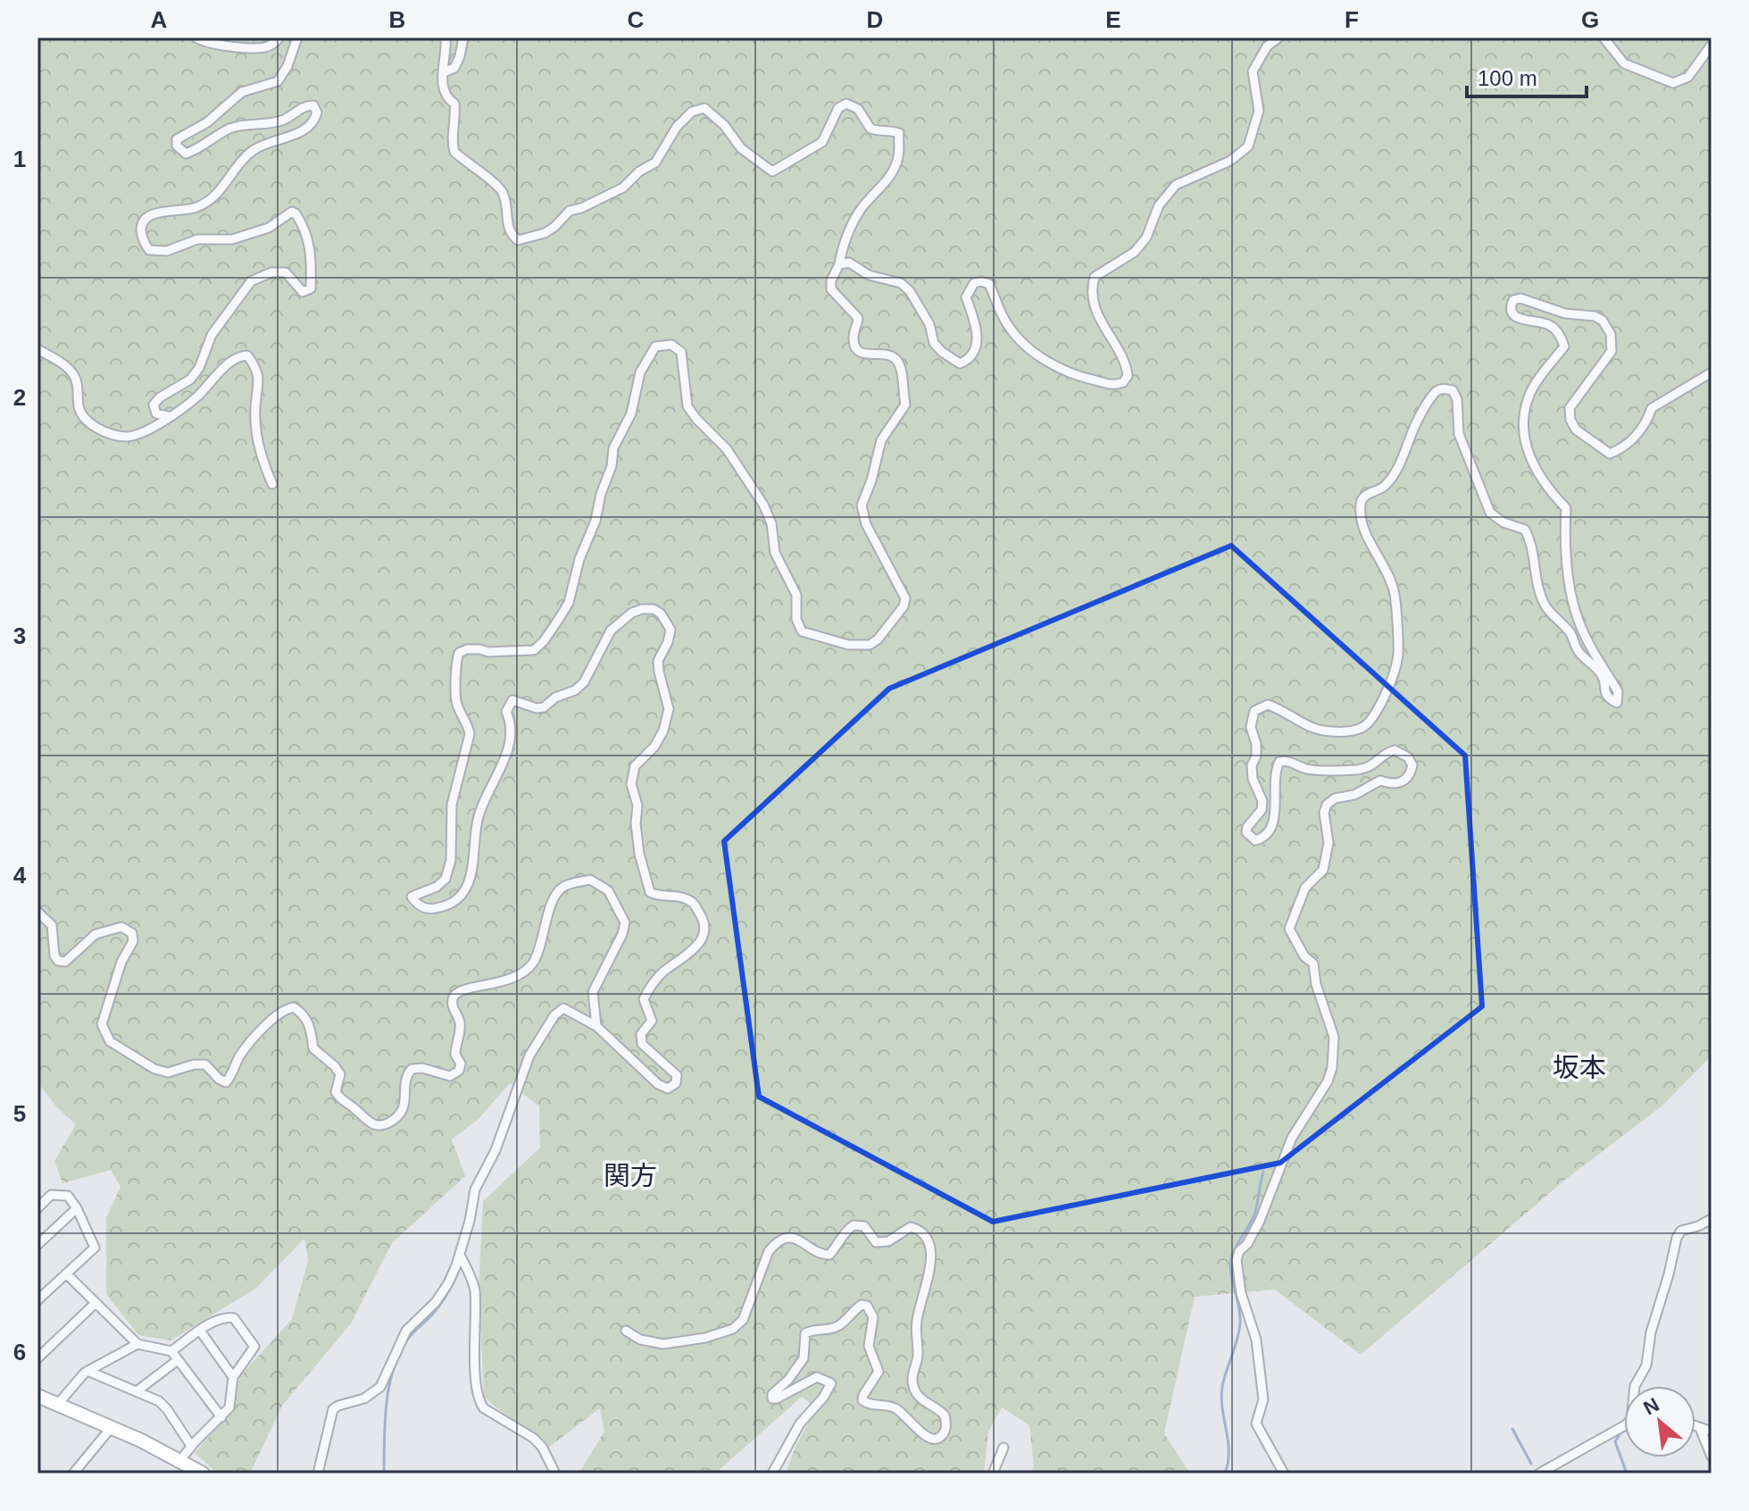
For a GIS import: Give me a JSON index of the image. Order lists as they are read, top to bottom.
{
  "districts": ["坂本", "関方"],
  "scale_bar": "100 m",
  "north": "top left",
  "grid": {
    "columns": [
      "A",
      "B",
      "C",
      "D",
      "E",
      "F",
      "G"
    ],
    "rows": [
      "1",
      "2",
      "3",
      "4",
      "5",
      "6"
    ]
  }
}
